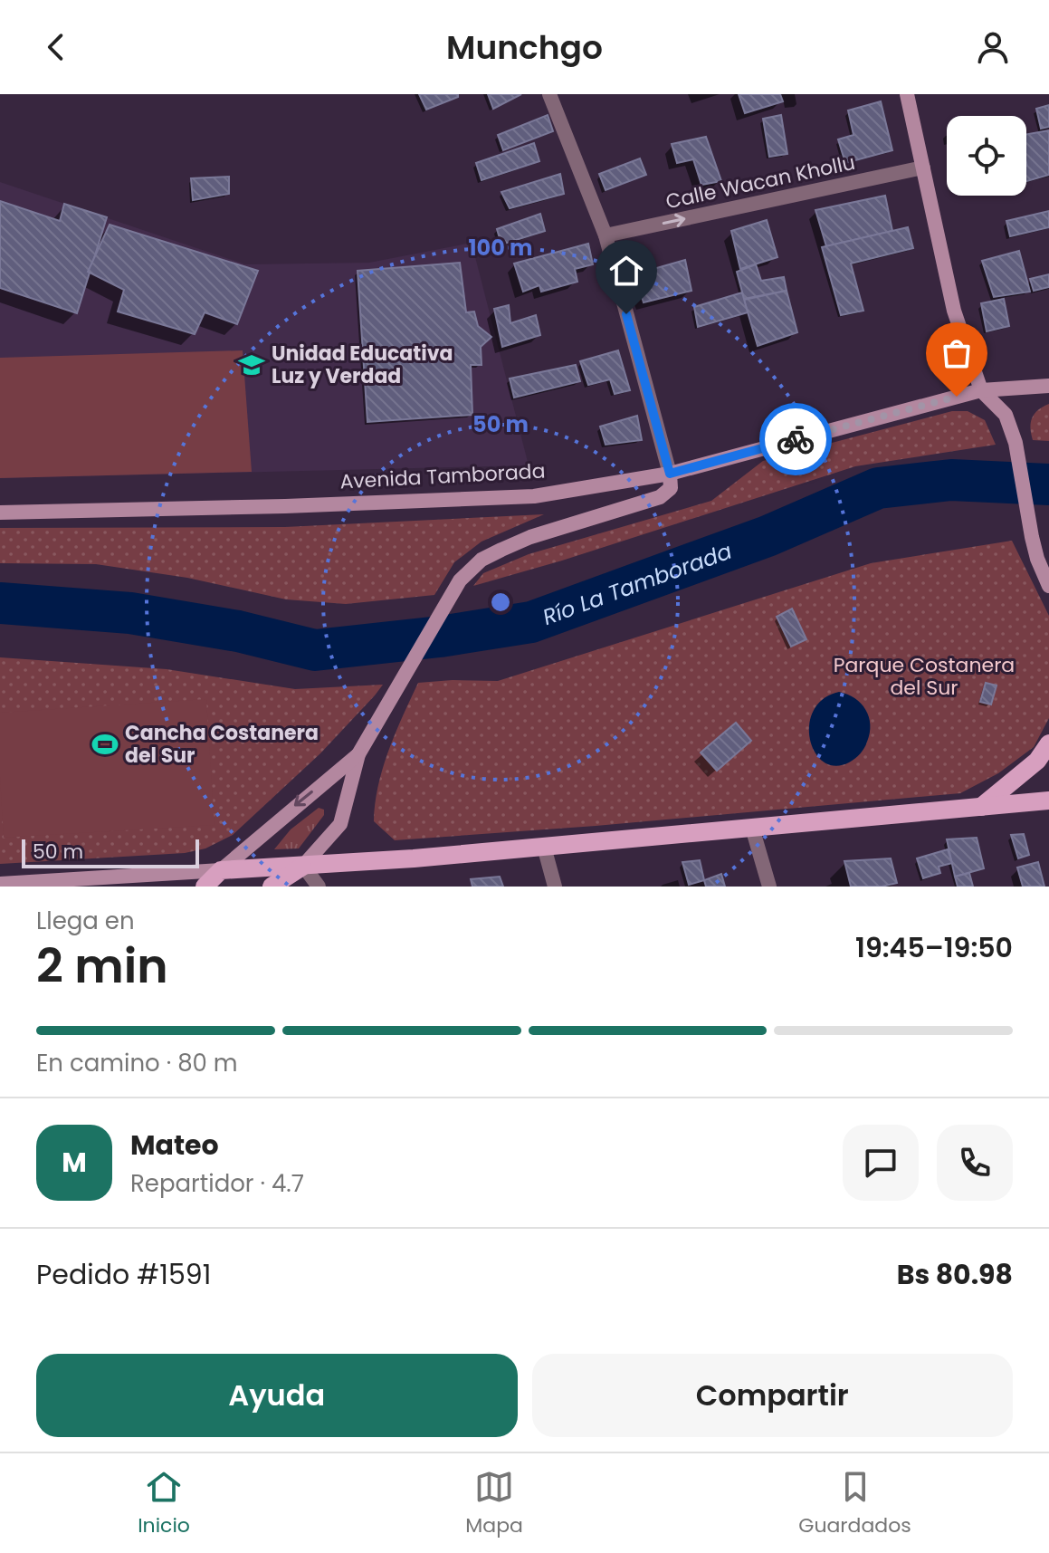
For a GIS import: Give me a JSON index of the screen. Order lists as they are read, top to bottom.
{
  "streets": {
    "main road": ["Avenida Tamborada"],
    "street": ["Calle Wacan Khollu"]
  },
  "one_way": ["Calle Wacan Khollu"],
  "water": ["Río La Tamborada"],
  "parks": ["Parque Costanera del Sur"],
  "places": {
    "school or university": ["Unidad Educativa Luz y Verdad"],
    "sports": ["Cancha Costanera del Sur"]
  },
  "scale_bar": "50 m",
  "page": {
    "header": "Munchgo",
    "scale": "50 m",
    "heading": ["2 min", "Llega en", "19:45–19:50"],
    "panel": [
      "Mateo",
      "Repartidor · 4.7",
      "Pedido #1591",
      "Bs 80.98"
    ],
    "bar": "En camino · 80 m",
    "round": "M",
    "buttons": ["Ayuda", "Compartir"],
    "tabs": ["Inicio", "Mapa", "Guardados"]
  },
  "rings": ["100 m", "50 m"]
}
